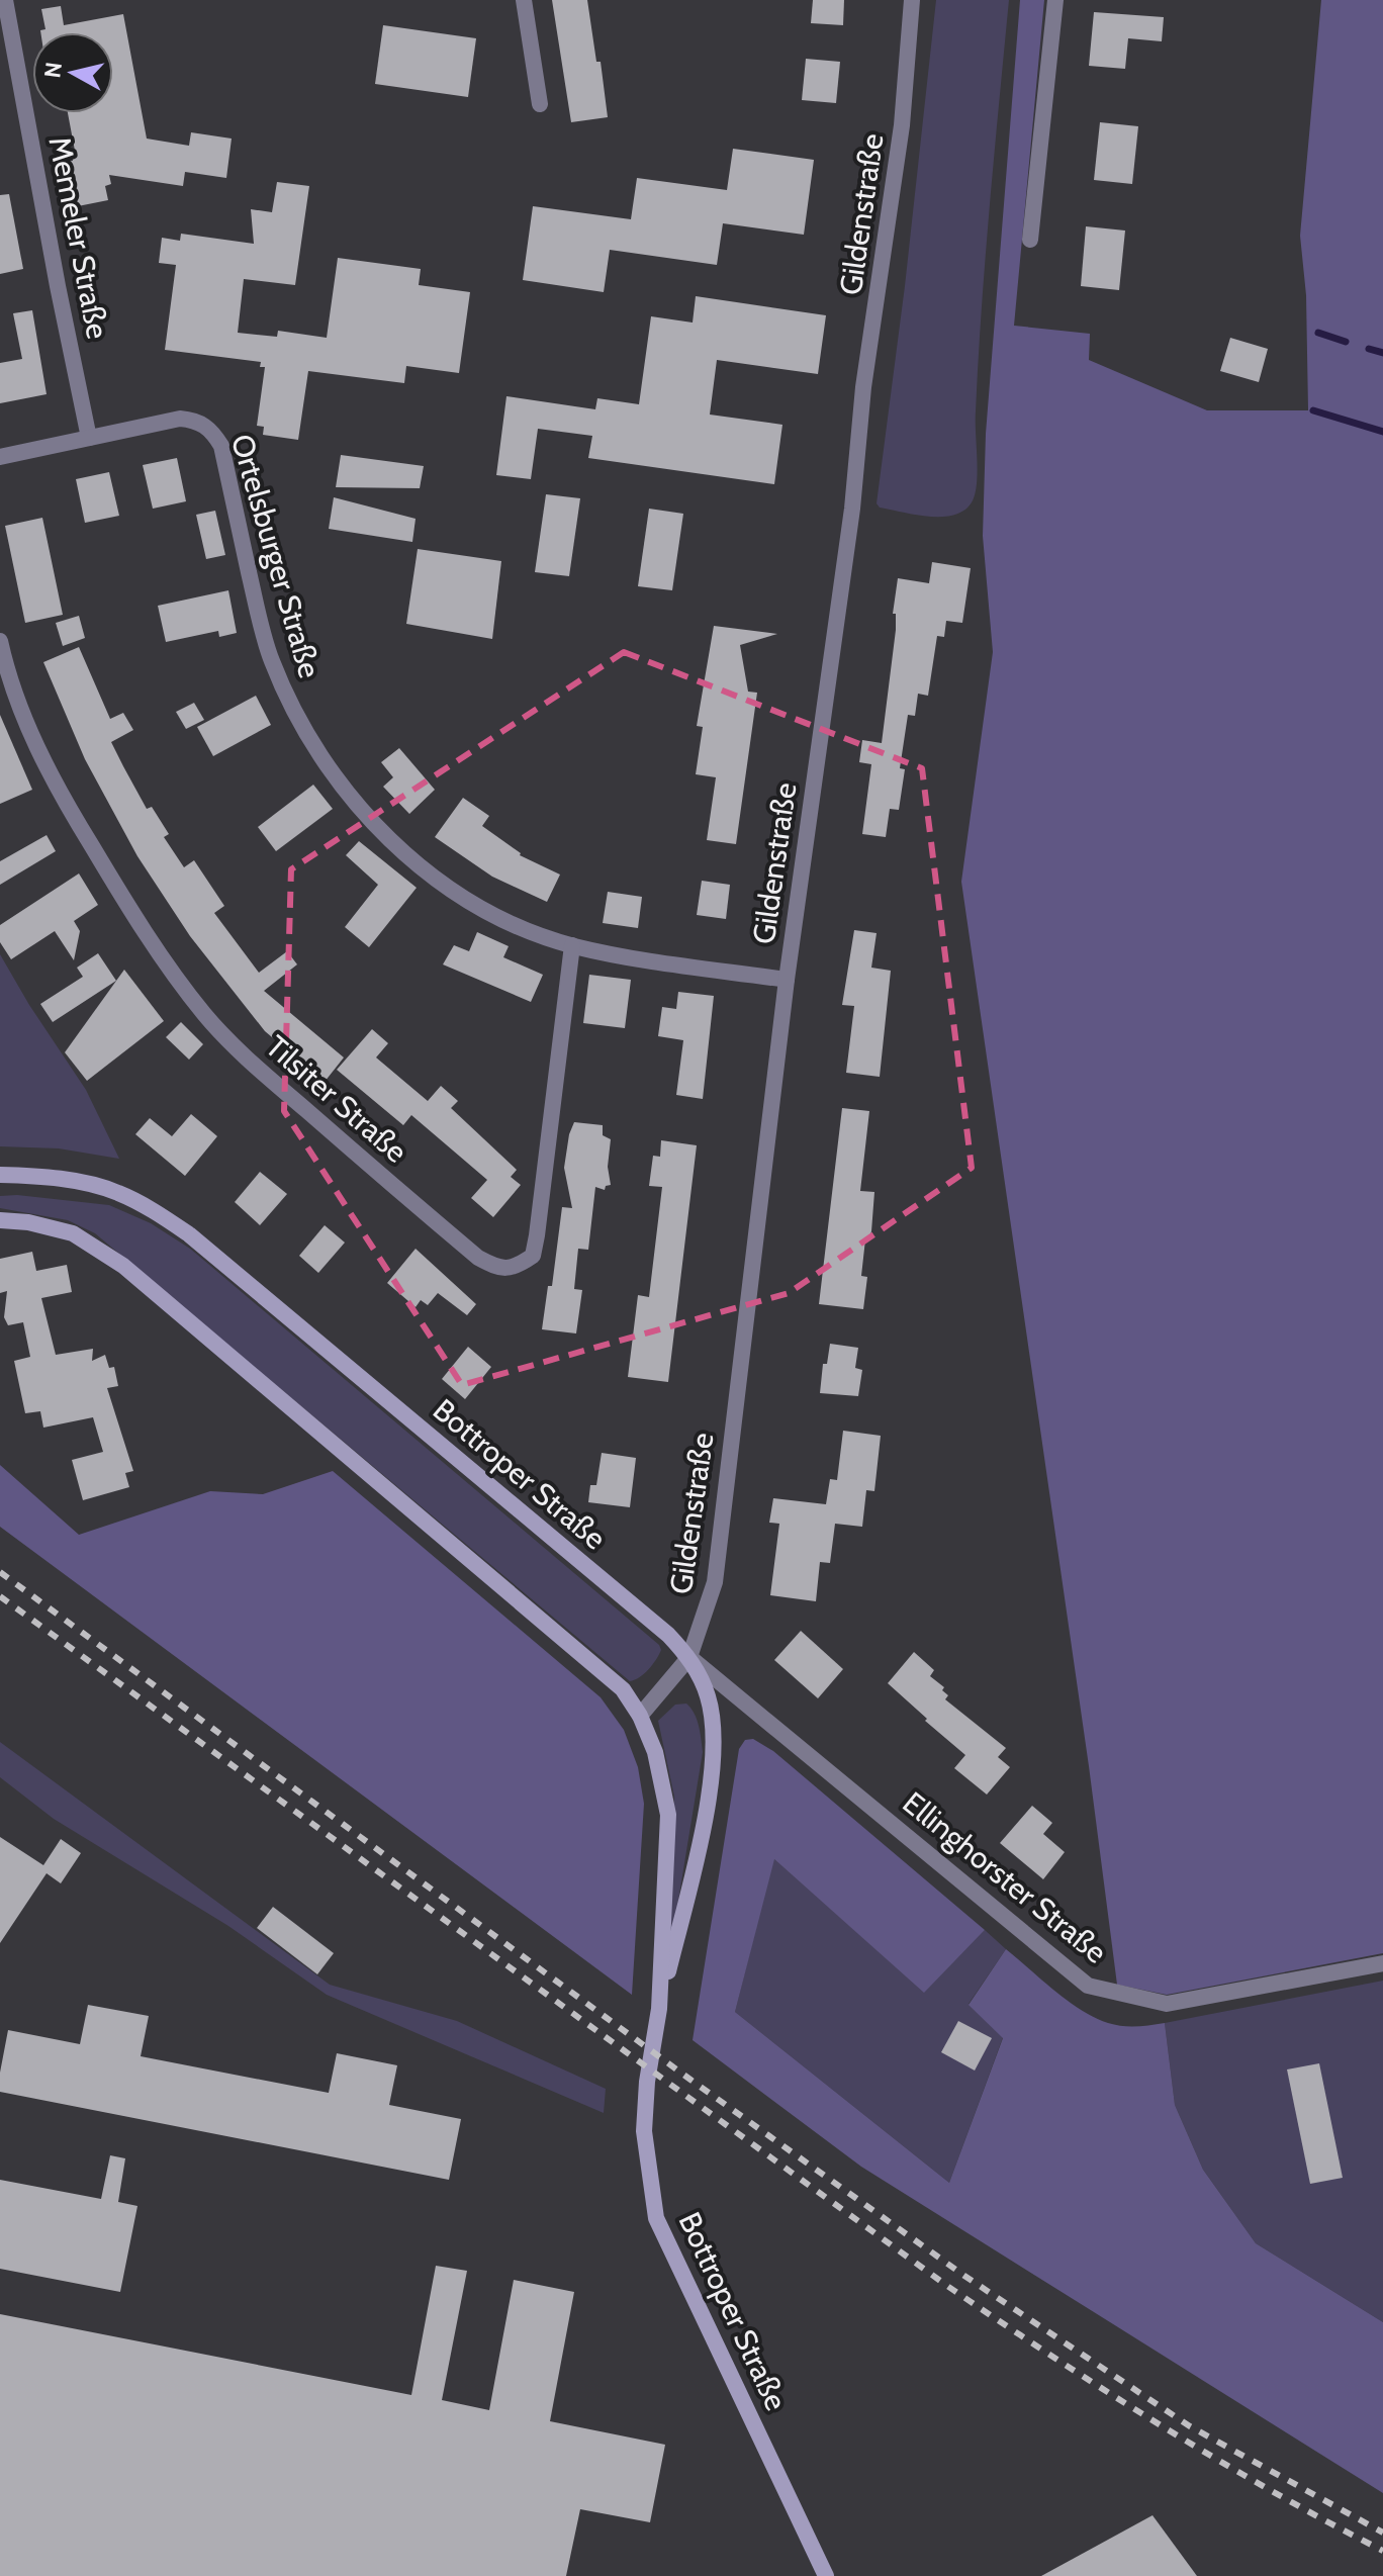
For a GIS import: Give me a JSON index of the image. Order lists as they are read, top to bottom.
{
  "streets": {
    "main road": ["Bottroper Straße"],
    "street": [
      "Gildenstraße",
      "Memeler Straße",
      "Ortelsburger Straße",
      "Tilsiter Straße",
      "Ellinghorster Straße"
    ]
  },
  "crossings": [
    ["Gildenstraße", "Ortelsburger Straße"],
    ["Gildenstraße", "Bottroper Straße"],
    ["Gildenstraße", "Ellinghorster Straße"],
    ["Memeler Straße", "Ortelsburger Straße"],
    ["Ortelsburger Straße", "Tilsiter Straße"],
    ["Bottroper Straße", "Ellinghorster Straße"]
  ],
  "north": "left"
}
